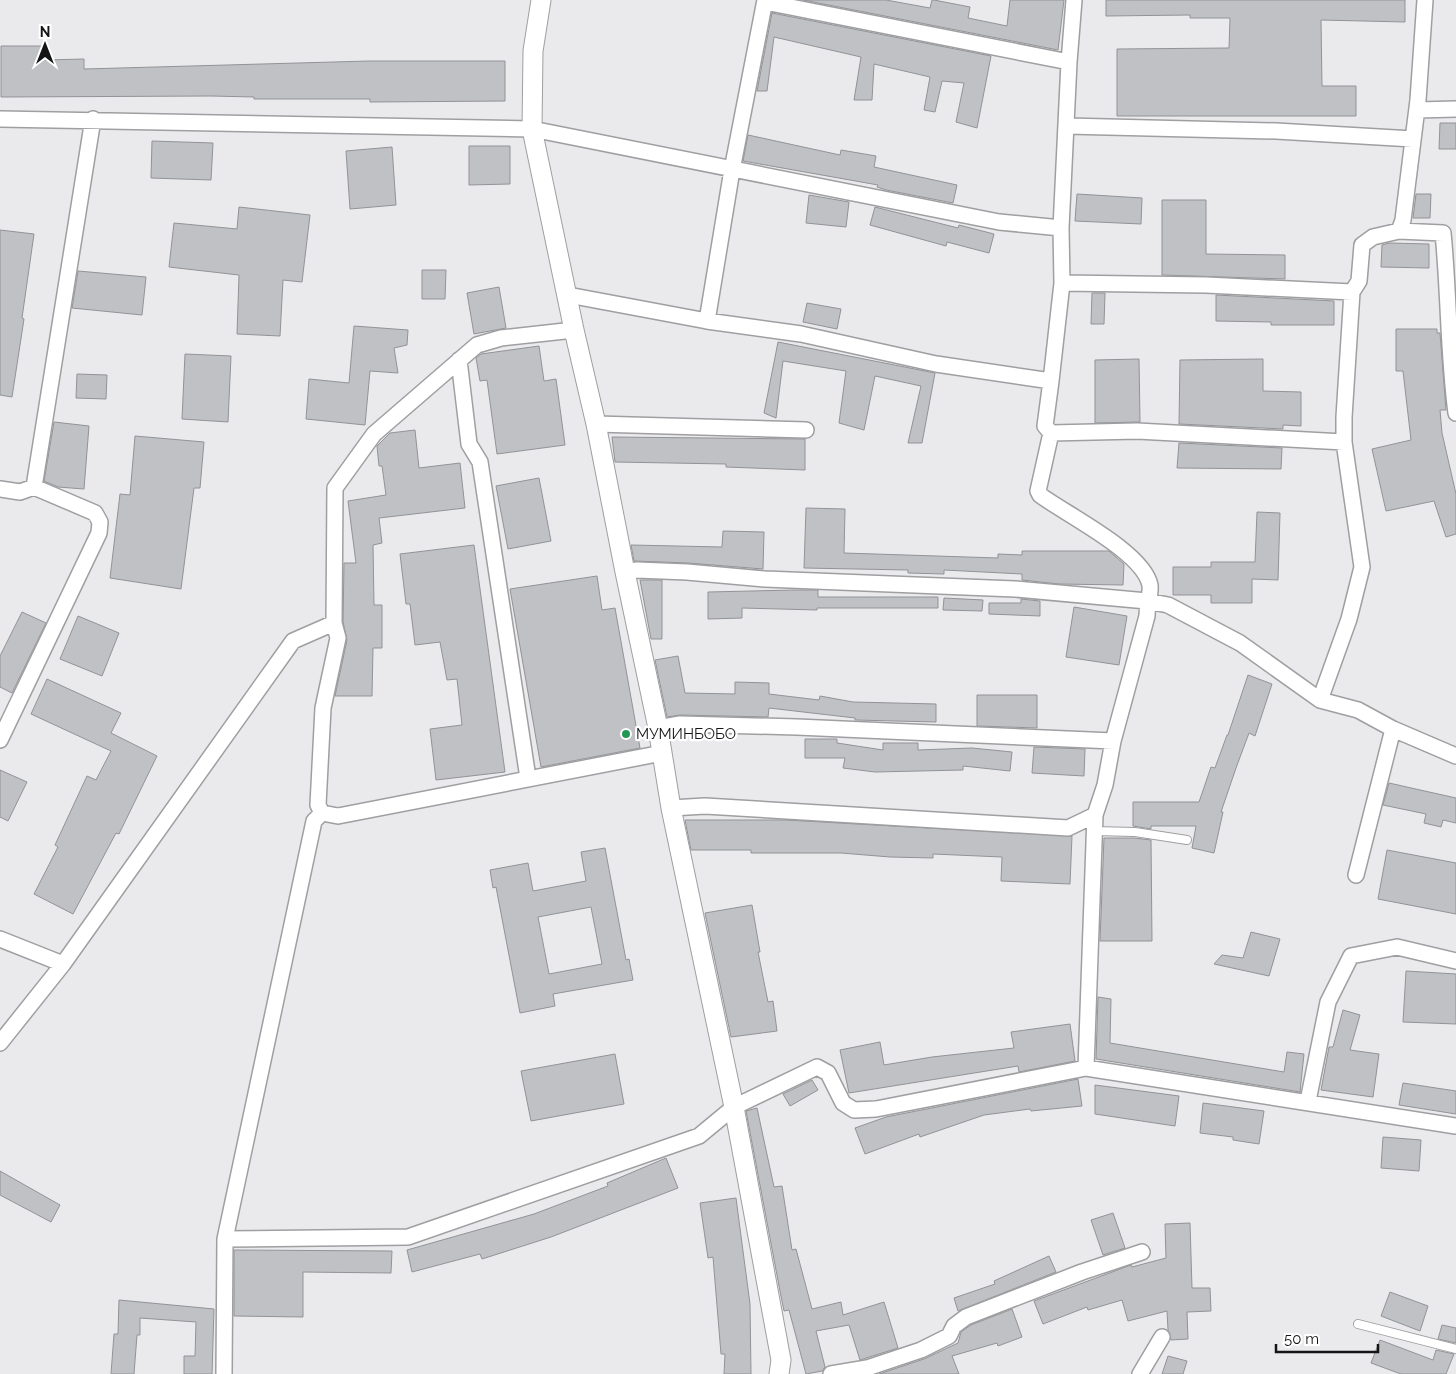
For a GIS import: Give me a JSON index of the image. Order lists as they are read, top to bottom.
{
  "places": ["МУМИНБОБО"],
  "scale_bar": "50 m",
  "north": "top"
}
